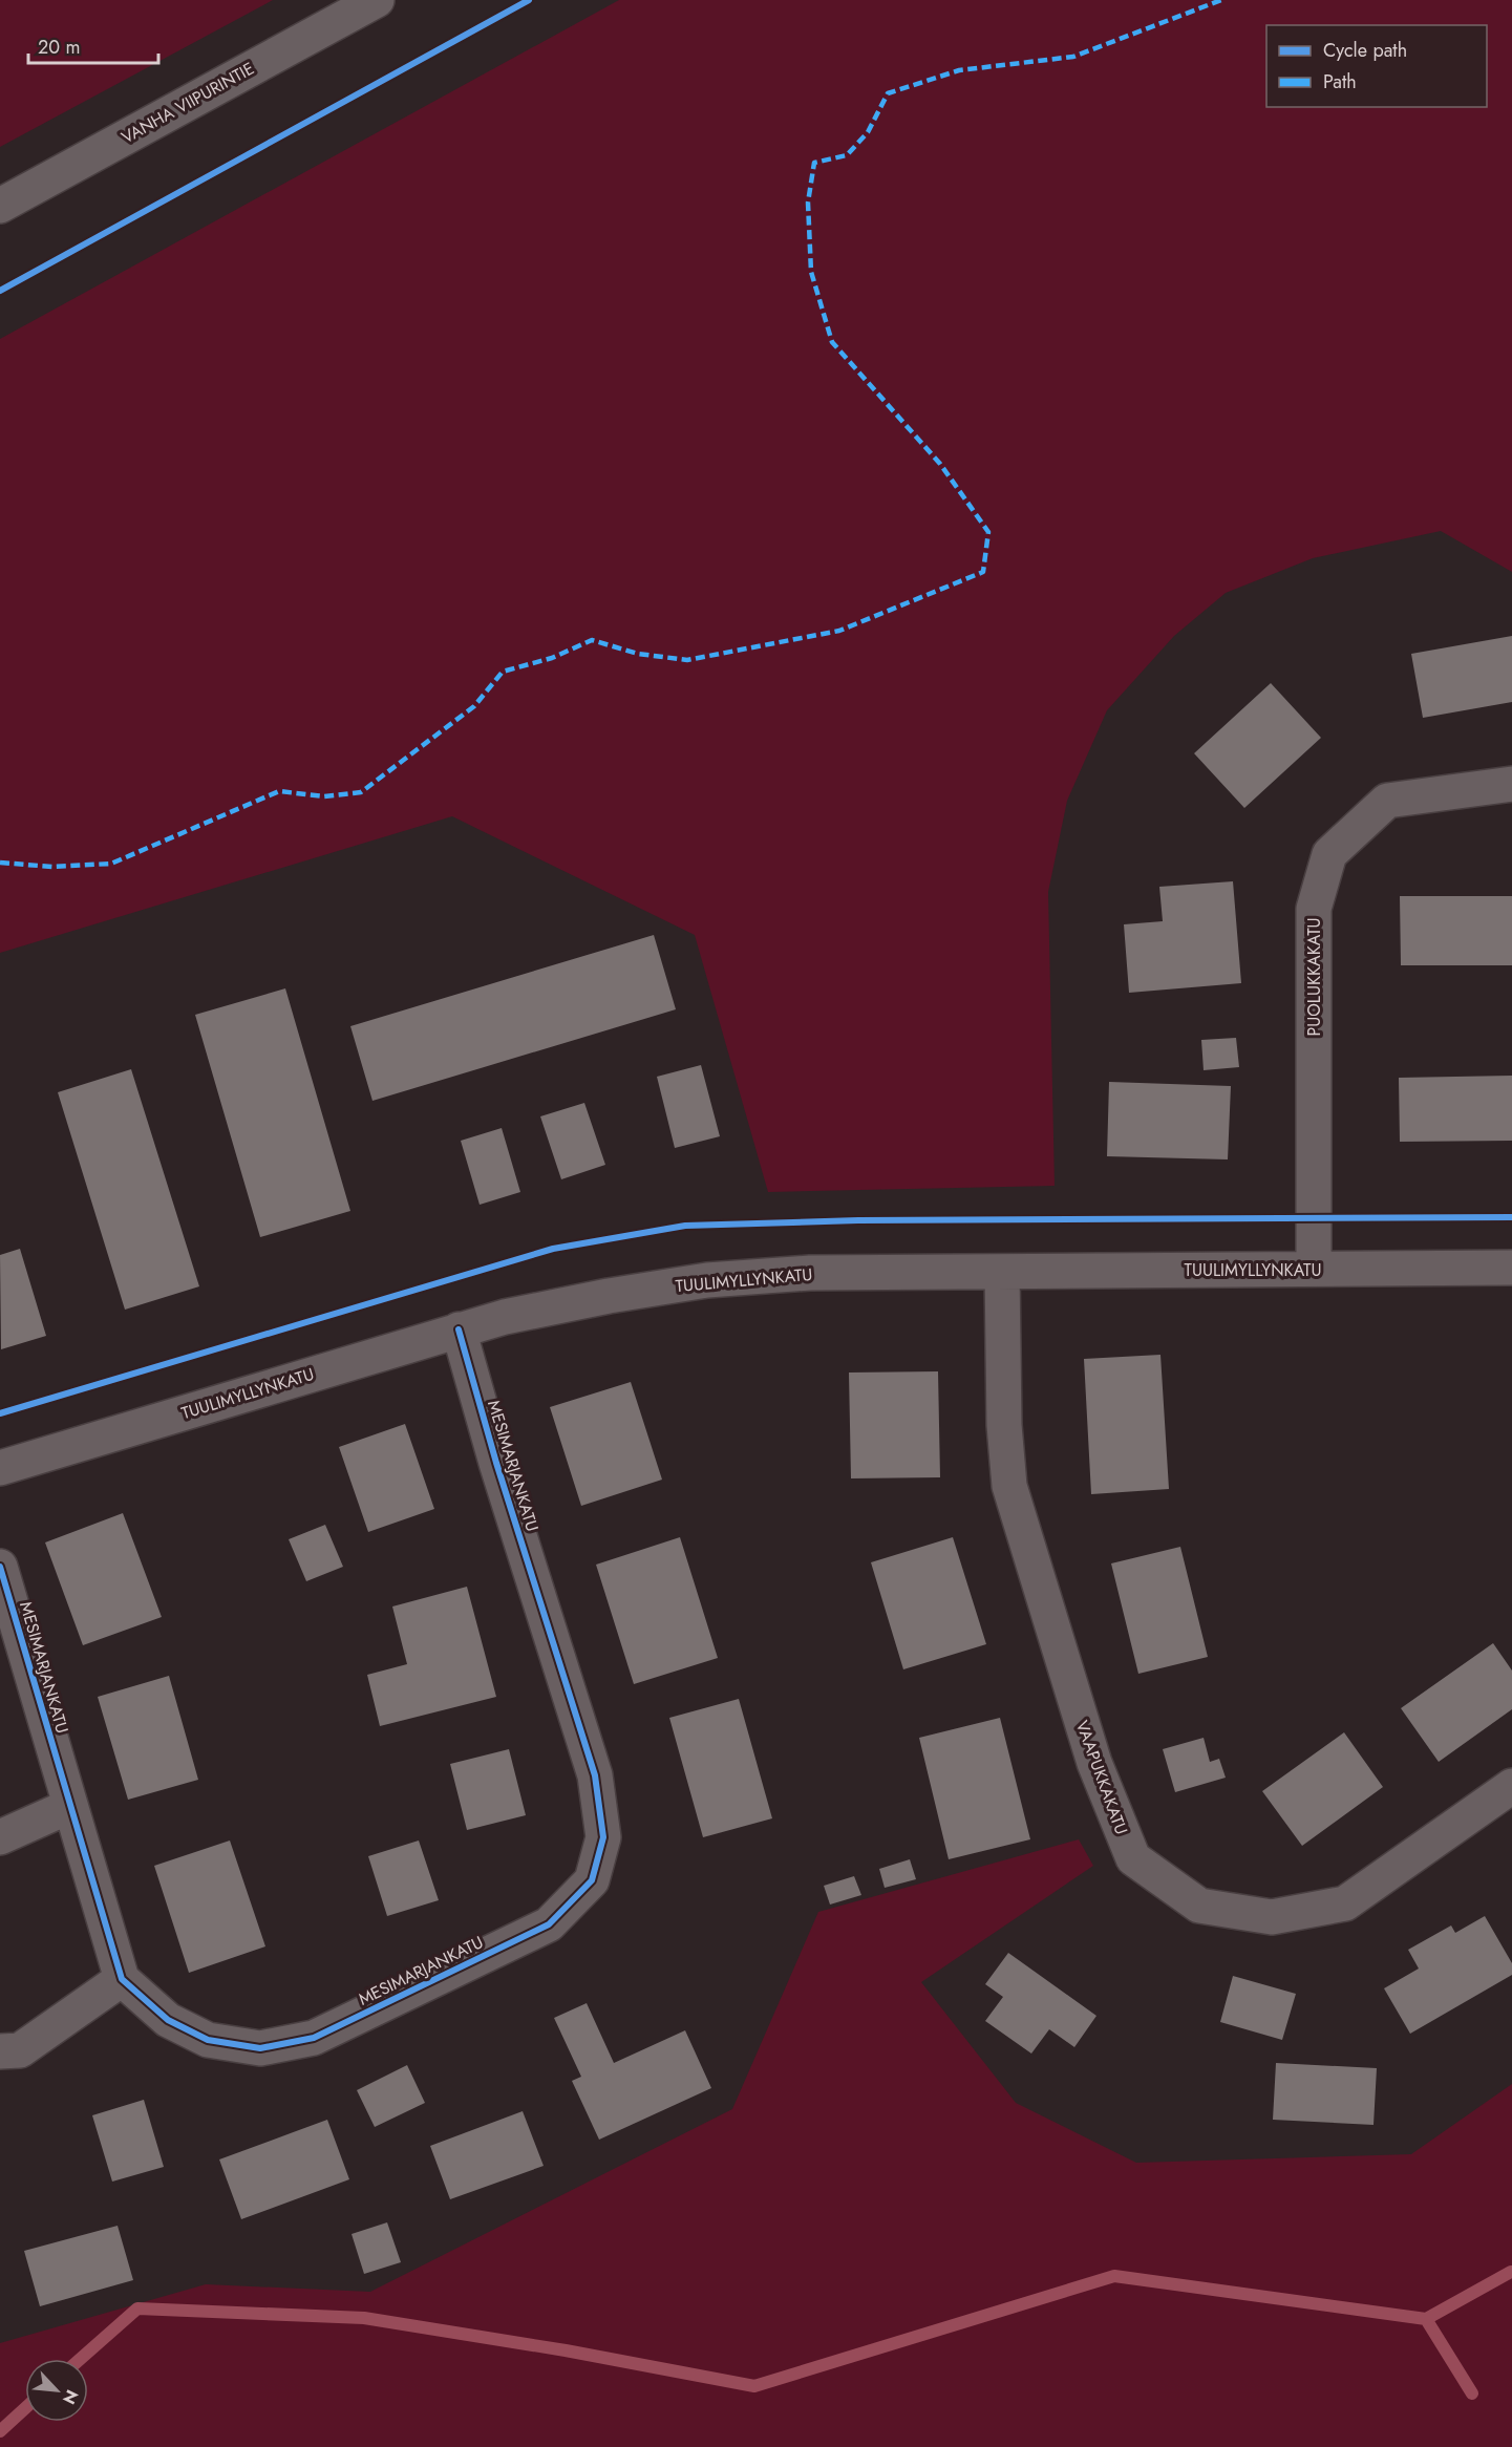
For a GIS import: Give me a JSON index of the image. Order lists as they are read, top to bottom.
{
  "streets": {
    "street": [
      "VANHA VIIPURINTIE",
      "PUOLUKKAKATU",
      "TUULIMYLLYNKATU",
      "MESIMARJANKATU",
      "VAAPUKKAKATU"
    ]
  },
  "crossings": [
    ["PUOLUKKAKATU", "TUULIMYLLYNKATU"],
    ["TUULIMYLLYNKATU", "MESIMARJANKATU"],
    ["TUULIMYLLYNKATU", "VAAPUKKAKATU"]
  ],
  "legend": ["Cycle path", "Path"],
  "scale_bar": "20 m",
  "north": "bottom right"
}
